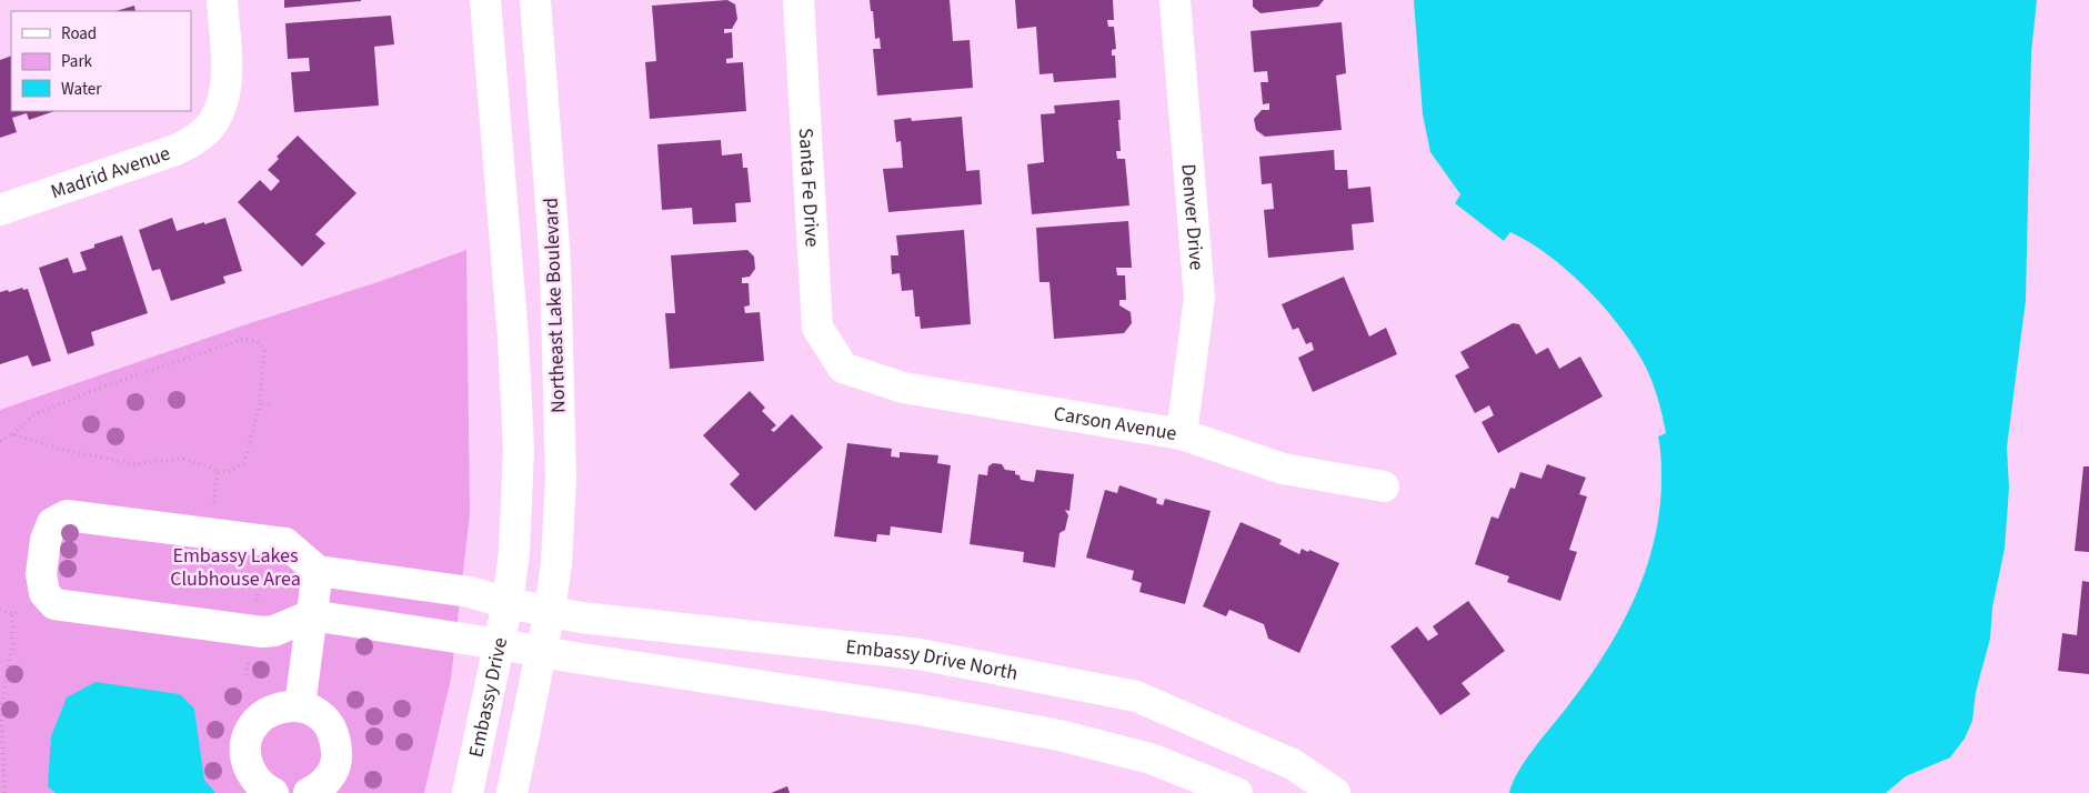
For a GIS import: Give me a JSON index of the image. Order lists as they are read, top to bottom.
{
  "streets": {
    "street": [
      "Madrid Avenue",
      "Santa Fe Drive",
      "Denver Drive",
      "Northeast Lake Boulevard",
      "Carson Avenue",
      "Embassy Drive North",
      "Embassy Drive"
    ]
  },
  "crossings": [
    ["Santa Fe Drive", "Carson Avenue"],
    ["Denver Drive", "Carson Avenue"],
    ["Northeast Lake Boulevard", "Embassy Drive North"],
    ["Embassy Drive North", "Embassy Drive"]
  ],
  "parks": ["Embassy Lakes Clubhouse Area"],
  "legend": ["Road", "Park", "Water"]
}
